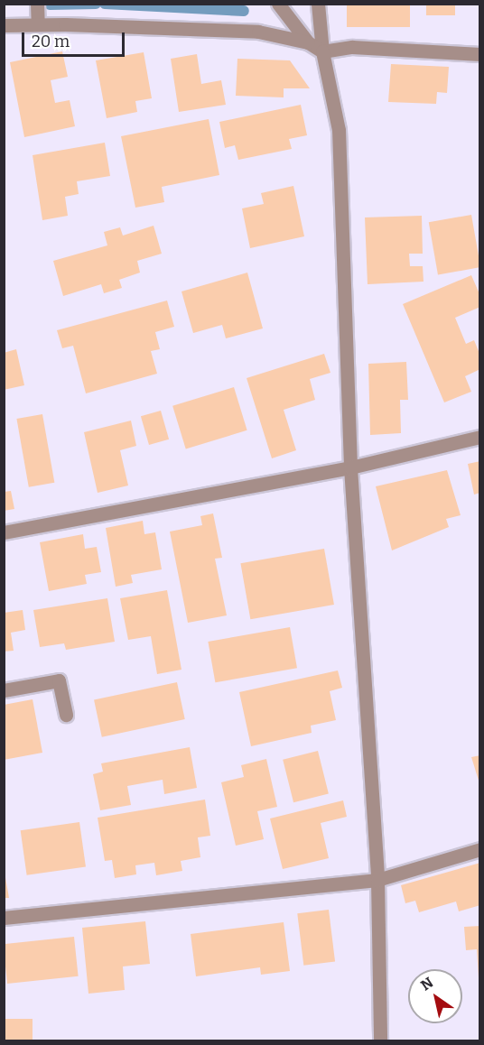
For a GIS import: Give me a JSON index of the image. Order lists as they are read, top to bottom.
{
  "scale_bar": "20 m",
  "north": "top left"
}
